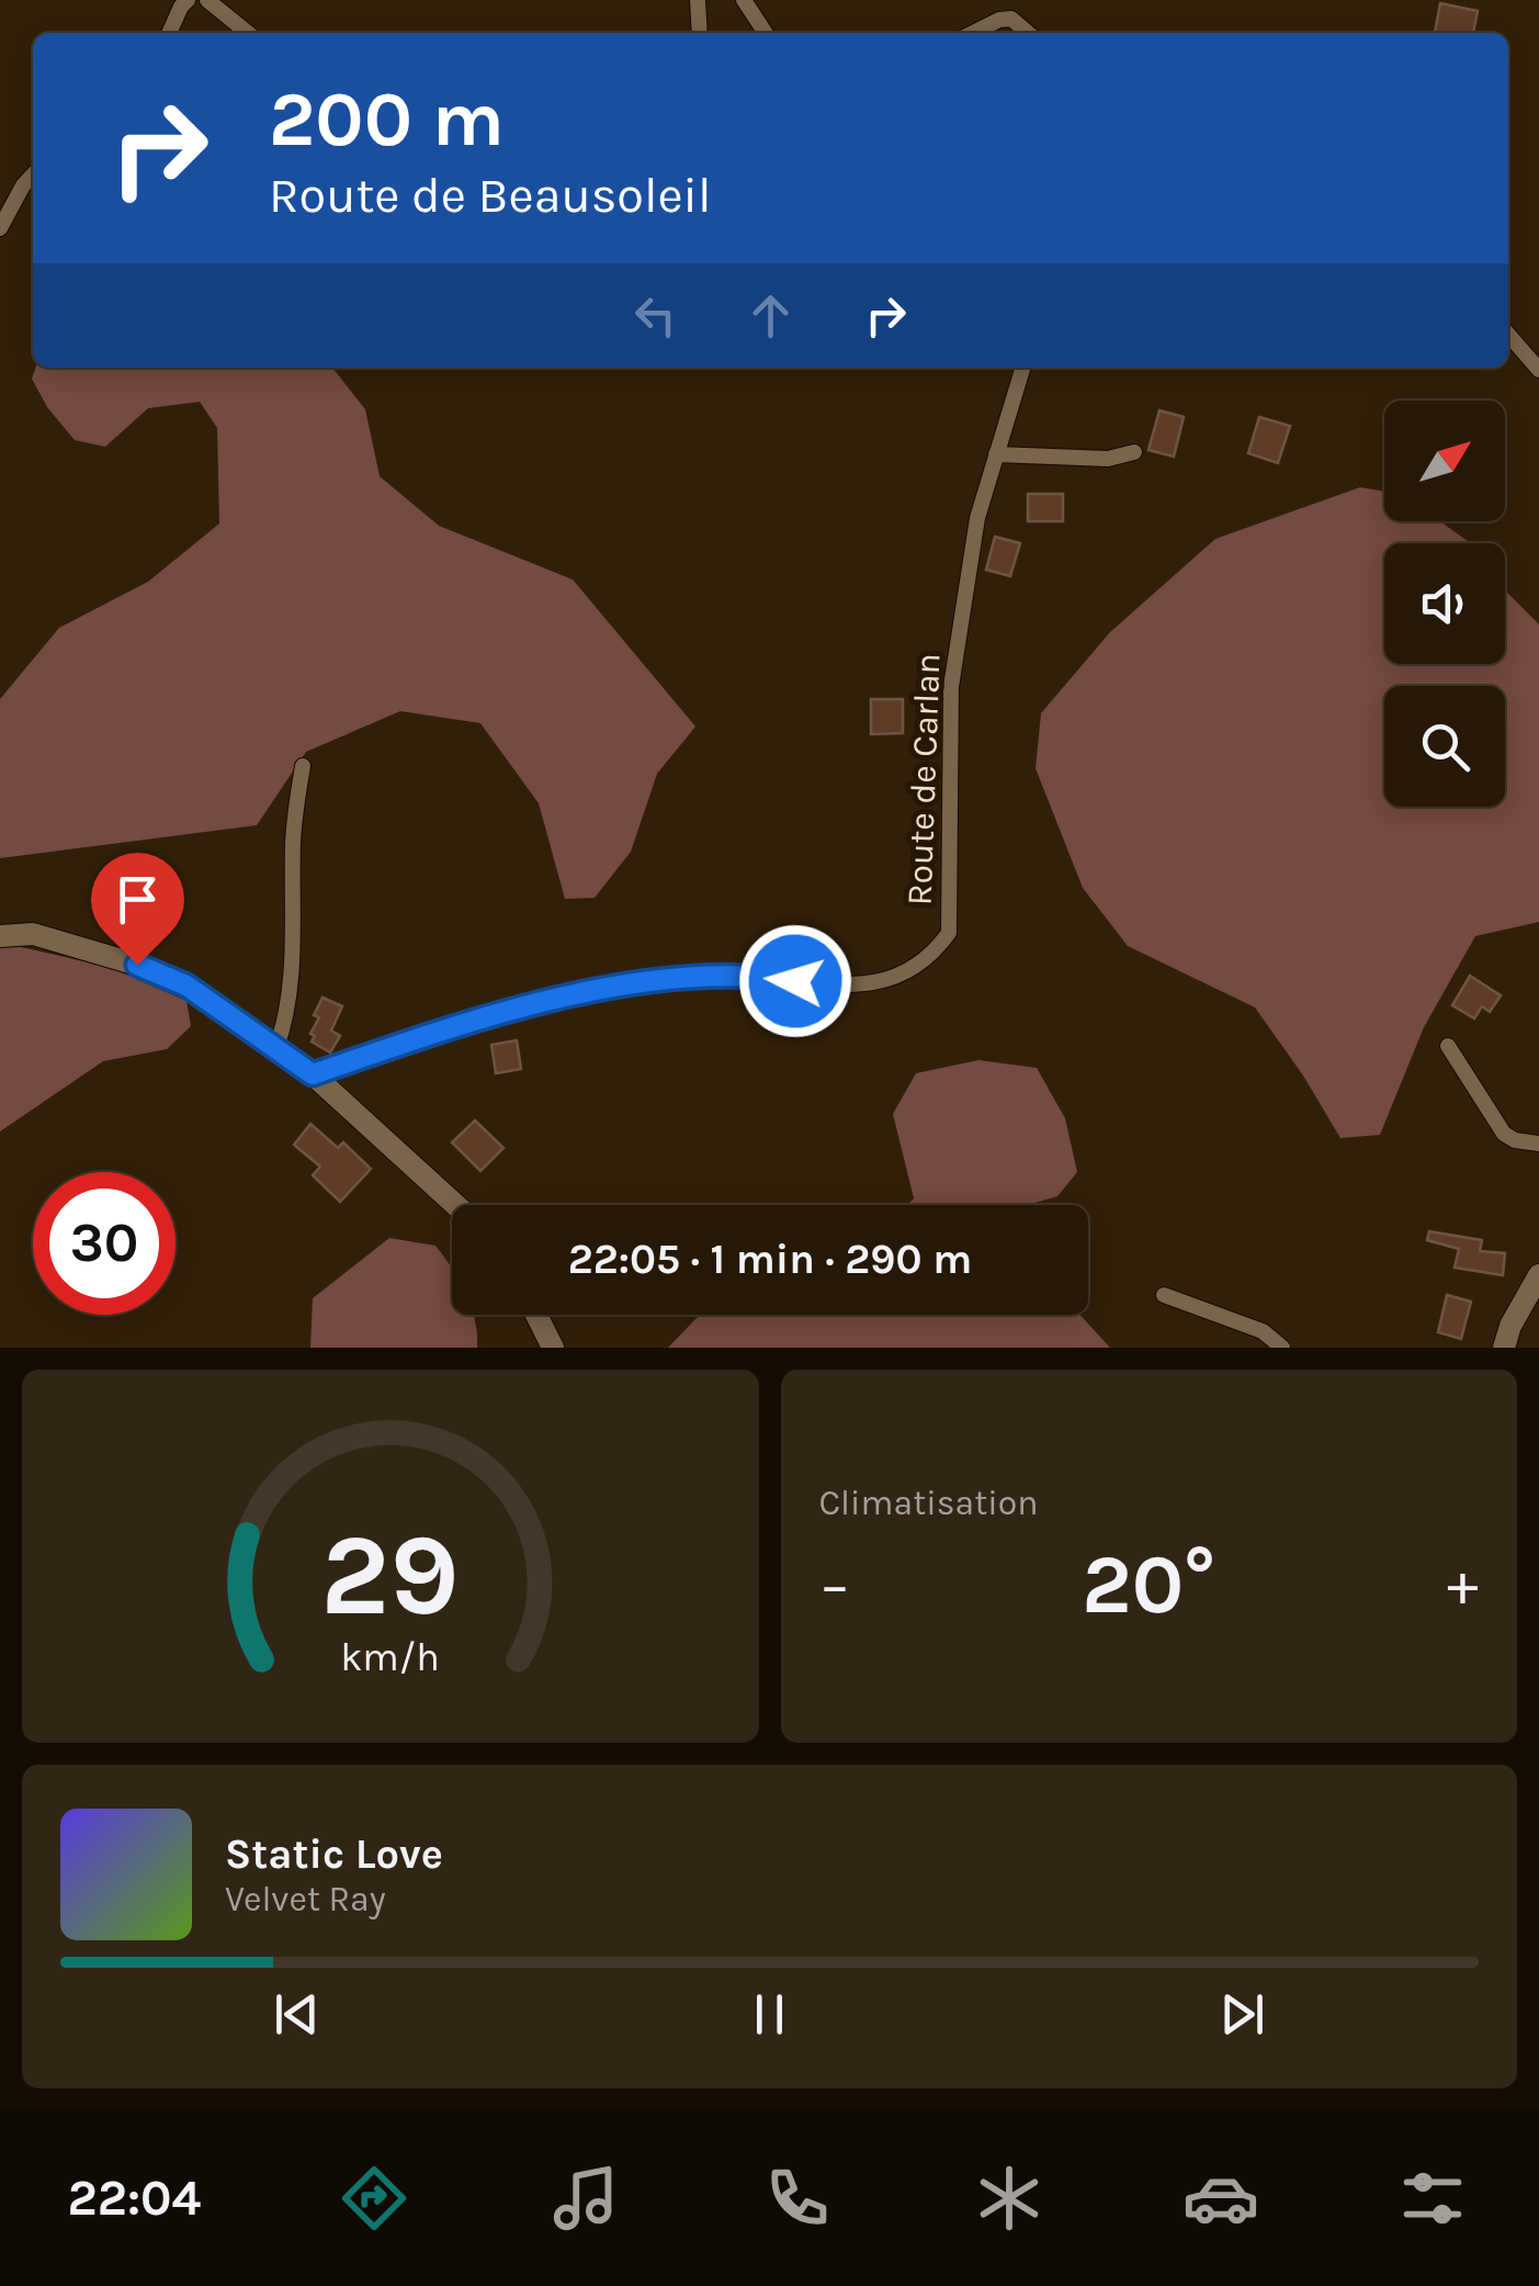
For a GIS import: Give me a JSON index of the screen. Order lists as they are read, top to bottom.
{
  "streets": {
    "street": ["Route de Carlan"]
  },
  "north": "top right",
  "page": {
    "turn": ["200 m", "Route de Beausoleil"],
    "limit": "30",
    "trip": "22:05 · 1 min · 290 m",
    "tile": "Climatisation",
    "heat": ["−", "20°", "+"],
    "song": ["Static Love", "Velvet Ray"],
    "tabs": "22:04",
    "gauge": ["29", "km/h"]
  }
}
